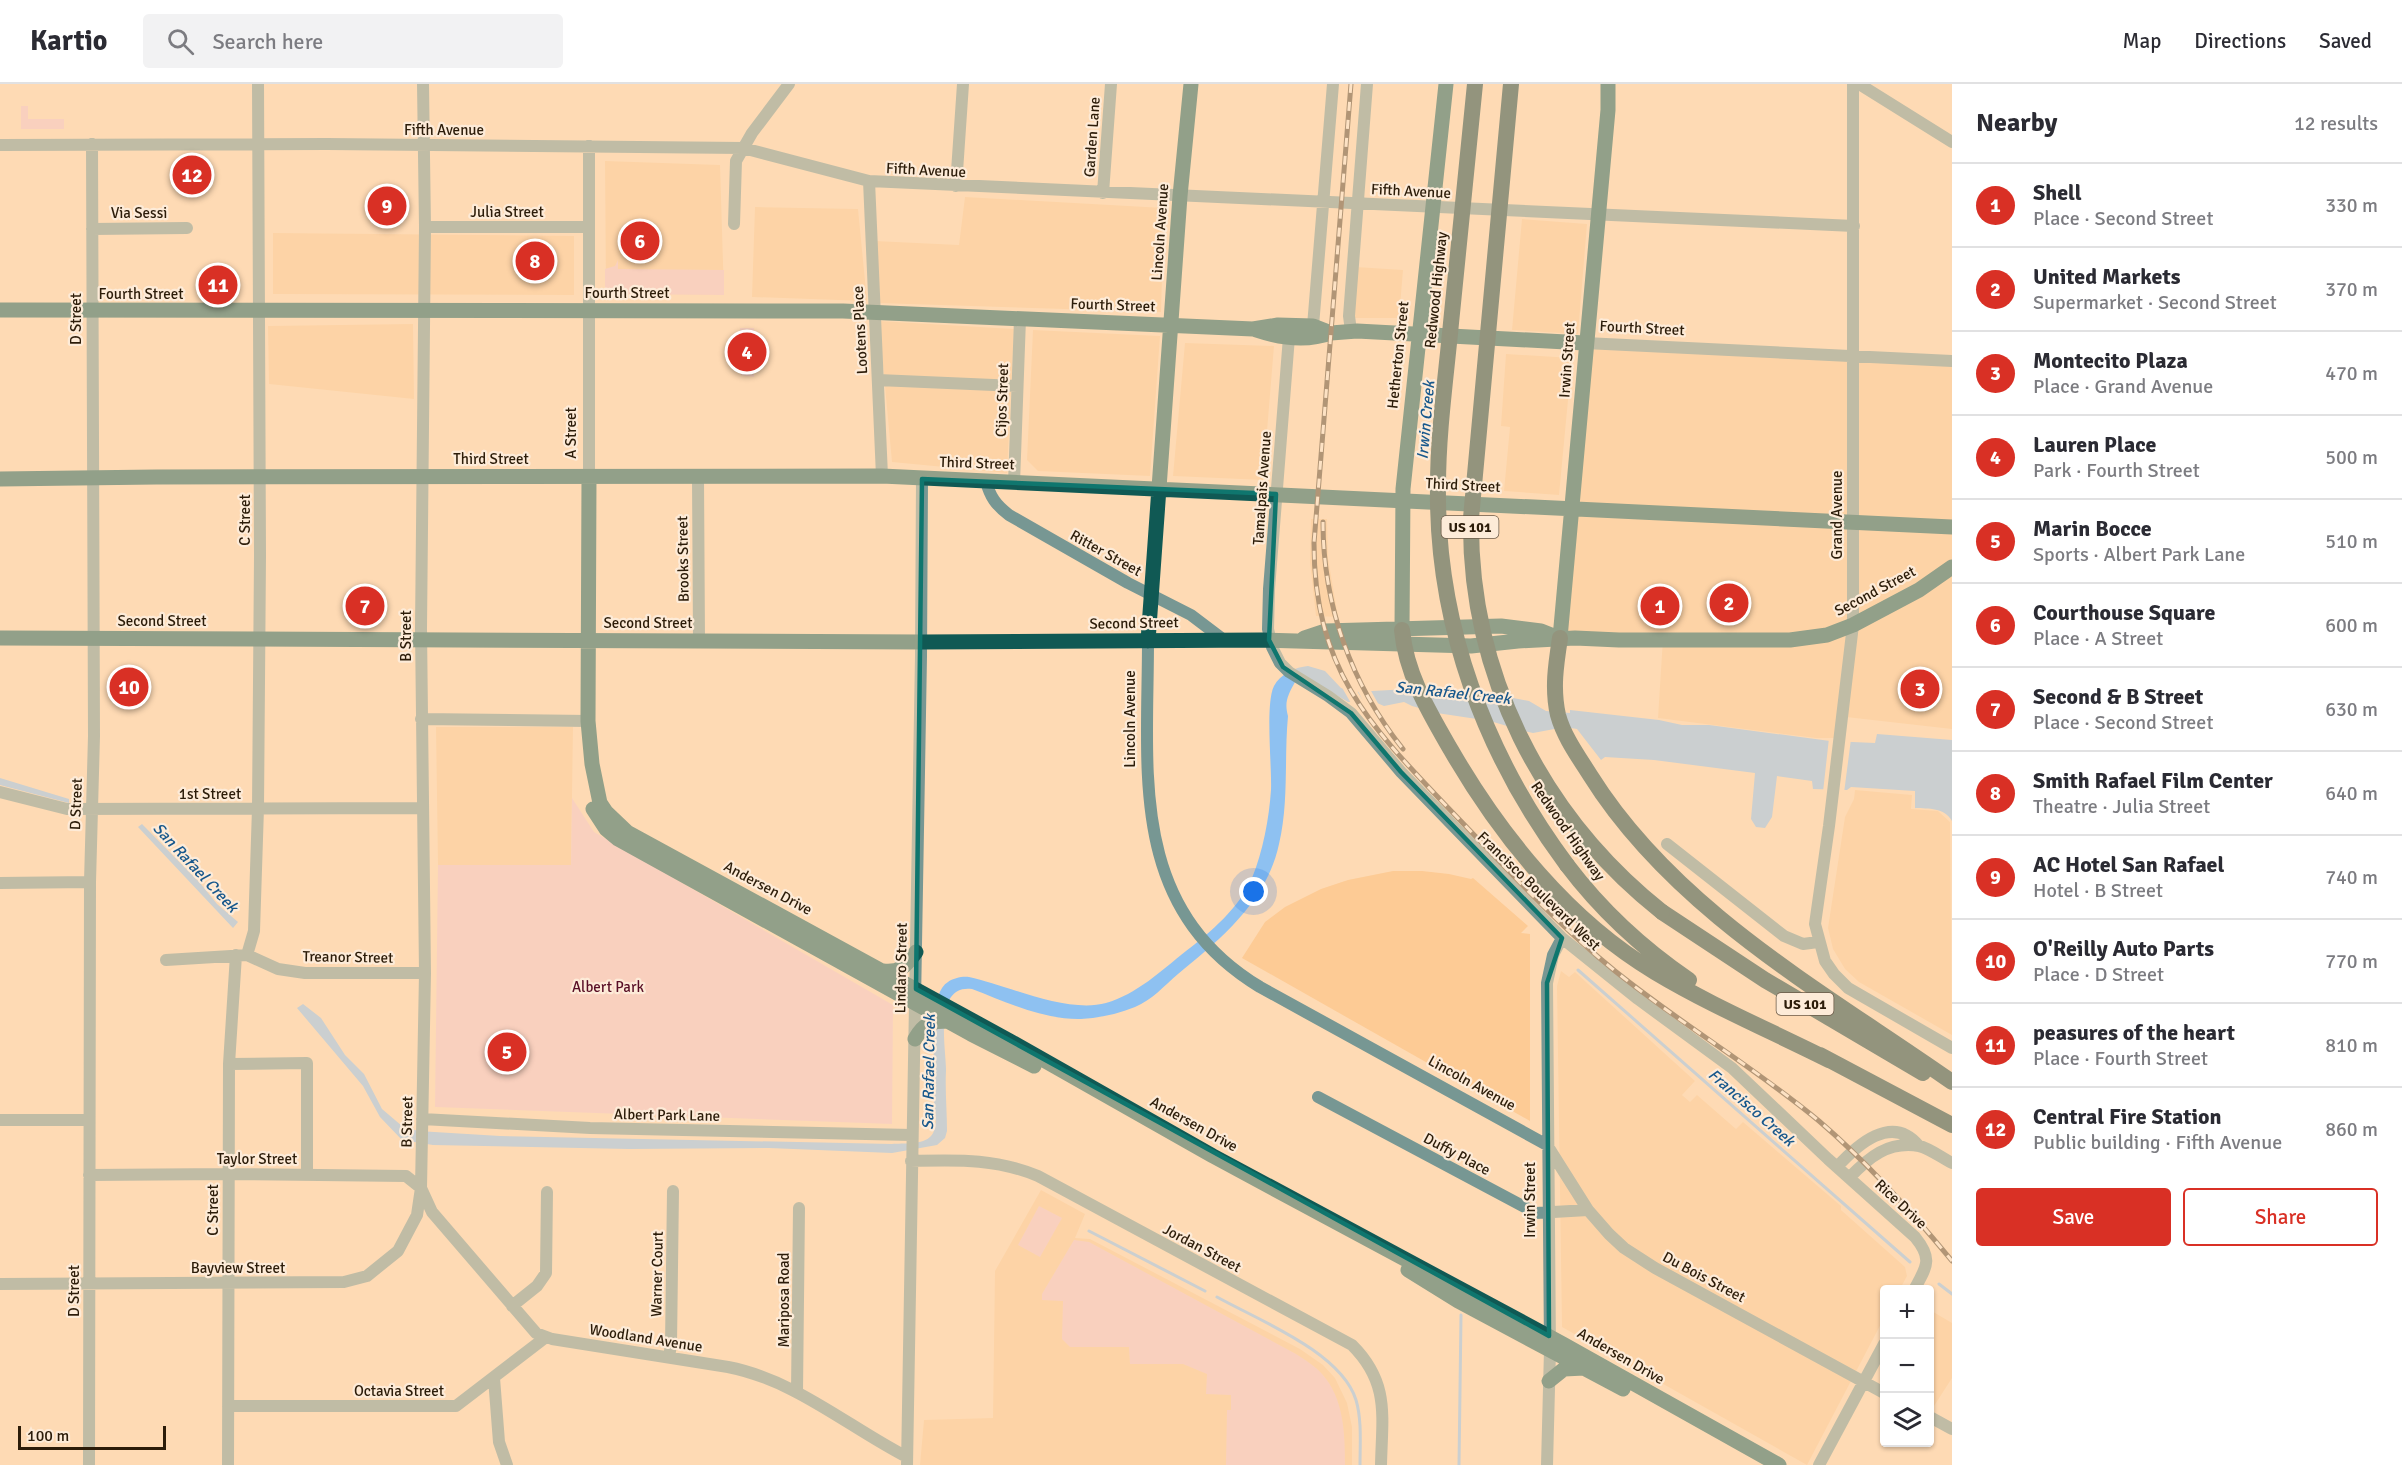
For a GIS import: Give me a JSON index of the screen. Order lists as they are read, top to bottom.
{
  "streets": {
    "highway": ["Redwood Highway", "US 101"],
    "main road": [
      "Lincoln Avenue",
      "Fourth Street",
      "Hetherton Street",
      "Irwin Street",
      "A Street",
      "Third Street",
      "Second Street",
      "Andersen Drive"
    ],
    "street": [
      "Fifth Avenue",
      "Garden Lane",
      "Julia Street",
      "Via Sessi",
      "D Street",
      "Lootens Place",
      "Cijos Street",
      "Tamalpais Avenue",
      "Grand Avenue",
      "C Street",
      "Ritter Street",
      "Brooks Street",
      "B Street",
      "1st Street",
      "Francisco Boulevard West",
      "Treanor Street",
      "Lindaro Street",
      "Albert Park Lane",
      "Duffy Place",
      "Taylor Street",
      "Rice Drive",
      "Jordan Street",
      "Bayview Street",
      "Warner Court",
      "Du Bois Street",
      "Mariposa Road",
      "Woodland Avenue",
      "Octavia Street"
    ]
  },
  "crossings": [
    ["Fifth Avenue", "Garden Lane"],
    ["Fifth Avenue", "Lincoln Avenue"],
    ["Fifth Avenue", "D Street"],
    ["Fifth Avenue", "Lootens Place"],
    ["Fifth Avenue", "Hetherton Street"],
    ["Fifth Avenue", "Irwin Street"],
    ["Fifth Avenue", "A Street"],
    ["Fifth Avenue", "Grand Avenue"],
    ["Fifth Avenue", "C Street"],
    ["Fifth Avenue", "B Street"],
    ["Julia Street", "A Street"],
    ["Julia Street", "B Street"],
    ["Via Sessi", "D Street"],
    ["Lincoln Avenue", "Fourth Street"],
    ["Lincoln Avenue", "Irwin Street"],
    ["Lincoln Avenue", "Third Street"],
    ["Lincoln Avenue", "Ritter Street"],
    ["Lincoln Avenue", "Second Street"],
    ["Lincoln Avenue", "Du Bois Street"],
    ["Fourth Street", "D Street"],
    ["Fourth Street", "Lootens Place"],
    ["Fourth Street", "Hetherton Street"],
    ["Fourth Street", "Irwin Street"],
    ["Fourth Street", "Cijos Street"],
    ["Fourth Street", "A Street"],
    ["Fourth Street", "Tamalpais Avenue"],
    ["Fourth Street", "Grand Avenue"],
    ["Fourth Street", "C Street"],
    ["Fourth Street", "B Street"],
    ["D Street", "Third Street"],
    ["D Street", "Second Street"],
    ["D Street", "1st Street"],
    ["D Street", "Taylor Street"],
    ["D Street", "Bayview Street"],
    ["Lootens Place", "Third Street"],
    ["Hetherton Street", "Third Street"],
    ["Hetherton Street", "Second Street"],
    ["Irwin Street", "Third Street"],
    ["Irwin Street", "Second Street"],
    ["Irwin Street", "Andersen Drive"],
    ["Irwin Street", "Francisco Boulevard West"],
    ["Irwin Street", "Duffy Place"],
    ["Irwin Street", "Du Bois Street"],
    ["Cijos Street", "Third Street"],
    ["A Street", "Third Street"],
    ["A Street", "Second Street"],
    ["A Street", "Andersen Drive"],
    ["Third Street", "Tamalpais Avenue"],
    ["Third Street", "Grand Avenue"],
    ["Third Street", "C Street"],
    ["Third Street", "Ritter Street"],
    ["Third Street", "Brooks Street"],
    ["Third Street", "B Street"],
    ["Third Street", "Lindaro Street"],
    ["Tamalpais Avenue", "Second Street"],
    ["Tamalpais Avenue", "Francisco Boulevard West"],
    ["Grand Avenue", "Second Street"],
    ["C Street", "Second Street"],
    ["C Street", "1st Street"],
    ["C Street", "Treanor Street"],
    ["C Street", "Taylor Street"],
    ["C Street", "Bayview Street"],
    ["C Street", "Octavia Street"],
    ["Ritter Street", "Second Street"],
    ["Brooks Street", "Second Street"],
    ["Second Street", "B Street"],
    ["Second Street", "Francisco Boulevard West"],
    ["Second Street", "Lindaro Street"],
    ["B Street", "1st Street"],
    ["B Street", "Treanor Street"],
    ["B Street", "Albert Park Lane"],
    ["B Street", "Taylor Street"],
    ["B Street", "Bayview Street"],
    ["B Street", "Woodland Avenue"],
    ["Andersen Drive", "Lindaro Street"],
    ["Francisco Boulevard West", "Rice Drive"],
    ["Lindaro Street", "Albert Park Lane"],
    ["Lindaro Street", "Jordan Street"],
    ["Lindaro Street", "Woodland Avenue"],
    ["Duffy Place", "Du Bois Street"],
    ["Taylor Street", "Bayview Street"],
    ["Taylor Street", "Woodland Avenue"],
    ["Bayview Street", "Woodland Avenue"],
    ["Warner Court", "Woodland Avenue"],
    ["Mariposa Road", "Woodland Avenue"],
    ["Woodland Avenue", "Octavia Street"]
  ],
  "water": ["Irwin Creek", "San Rafael Creek", "Francisco Creek"],
  "parks": ["Albert Park"],
  "scale_bar": "100 m",
  "page": {
    "header": "Kartio",
    "search": "Search here",
    "nav": ["Map", "Directions", "Saved"],
    "heading": ["Nearby", "12 results"],
    "pins": [
      "12",
      "9",
      "6",
      "8",
      "11",
      "4",
      "2",
      "1",
      "7",
      "10",
      "3",
      "5"
    ],
    "list": [
      {
        "mark": "1",
        "name": "Shell",
        "note": "Place · Second Street",
        "value": "330 m"
      },
      {
        "mark": "2",
        "name": "United Markets",
        "note": "Supermarket · Second Street",
        "value": "370 m"
      },
      {
        "mark": "3",
        "name": "Montecito Plaza",
        "note": "Place · Grand Avenue",
        "value": "470 m"
      },
      {
        "mark": "4",
        "name": "Lauren Place",
        "note": "Park · Fourth Street",
        "value": "500 m"
      },
      {
        "mark": "5",
        "name": "Marin Bocce",
        "note": "Sports · Albert Park Lane",
        "value": "510 m"
      },
      {
        "mark": "6",
        "name": "Courthouse Square",
        "note": "Place · A Street",
        "value": "600 m"
      },
      {
        "mark": "7",
        "name": "Second & B Street",
        "note": "Place · Second Street",
        "value": "630 m"
      },
      {
        "mark": "8",
        "name": "Smith Rafael Film Center",
        "note": "Theatre · Julia Street",
        "value": "640 m"
      },
      {
        "mark": "9",
        "name": "AC Hotel San Rafael",
        "note": "Hotel · B Street",
        "value": "740 m"
      },
      {
        "mark": "10",
        "name": "O'Reilly Auto Parts",
        "note": "Place · D Street",
        "value": "770 m"
      },
      {
        "mark": "11",
        "name": "peasures of the heart",
        "note": "Place · Fourth Street",
        "value": "810 m"
      },
      {
        "mark": "12",
        "name": "Central Fire Station",
        "note": "Public building · Fifth Avenue",
        "value": "860 m"
      }
    ],
    "buttons": ["Save", "Share"],
    "map_buttons": ["+", "−"],
    "scale": "100 m"
  }
}
